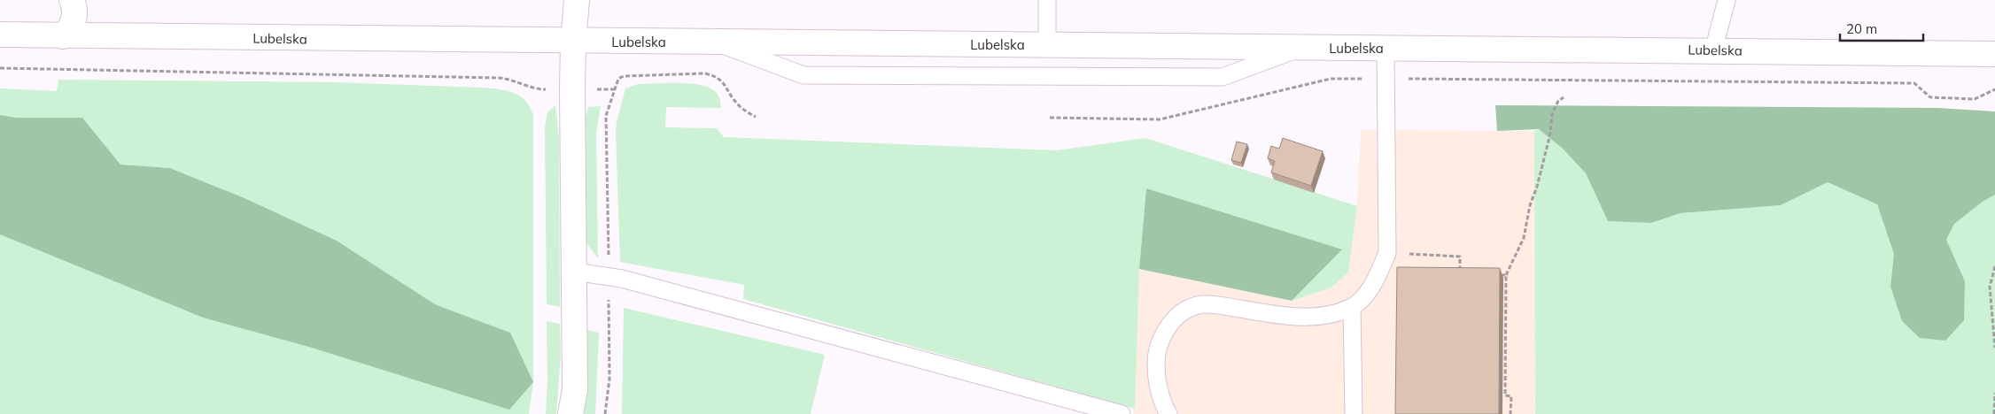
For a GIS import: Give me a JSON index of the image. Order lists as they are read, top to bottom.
{
  "streets": {
    "main road": ["Lubelska"]
  },
  "scale_bar": "20 m"
}
